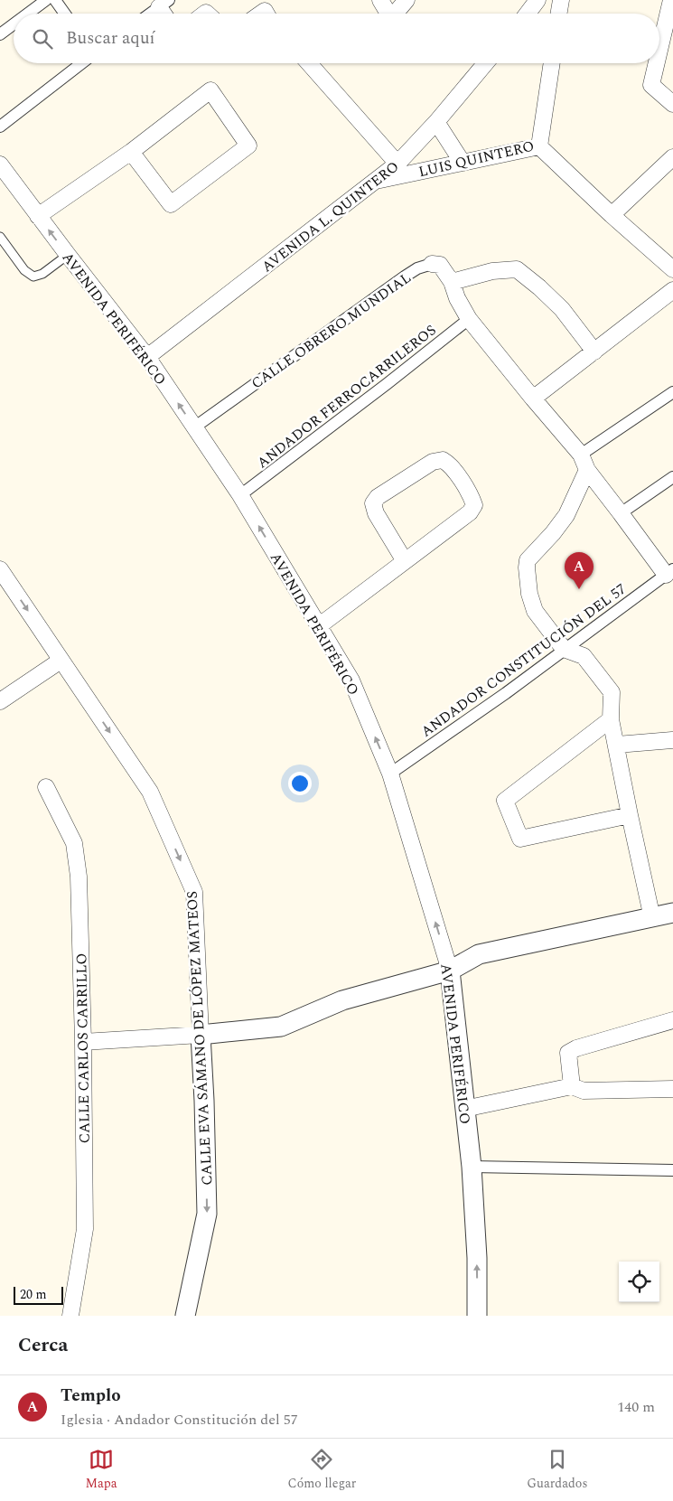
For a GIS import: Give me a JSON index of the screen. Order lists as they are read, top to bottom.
{
  "streets": {
    "street": [
      "LUIS QUINTERO",
      "AVENIDA L. QUINTERO",
      "AVENIDA PERIFÉRICO",
      "CALLE OBRERO MUNDIAL",
      "ANDADOR FERROCARRILEROS",
      "ANDADOR CONSTITUCIÓN DEL 57",
      "CALLE EVA SÁMANO DE LÓPEZ MATEOS",
      "CALLE CARLOS CARRILLO"
    ]
  },
  "crossings": [
    ["LUIS QUINTERO", "AVENIDA L. QUINTERO"],
    ["AVENIDA L. QUINTERO", "AVENIDA PERIFÉRICO"],
    ["AVENIDA PERIFÉRICO", "CALLE OBRERO MUNDIAL"],
    ["AVENIDA PERIFÉRICO", "ANDADOR FERROCARRILEROS"],
    ["AVENIDA PERIFÉRICO", "ANDADOR CONSTITUCIÓN DEL 57"],
    ["CALLE OBRERO MUNDIAL", "ANDADOR FERROCARRILEROS"],
    ["CALLE OBRERO MUNDIAL", "ANDADOR CONSTITUCIÓN DEL 57"]
  ],
  "one_way": ["AVENIDA PERIFÉRICO", "CALLE EVA SÁMANO DE LÓPEZ MATEOS"],
  "scale_bar": "20 m",
  "page": {
    "search": "Buscar aquí",
    "pins": "A",
    "scale": "20 m",
    "heading": "Cerca",
    "list": [
      {
        "mark": "A",
        "name": "Templo",
        "note": "Iglesia · Andador Constitución del 57",
        "value": "140 m"
      }
    ],
    "nav": ["Mapa", "Cómo llegar", "Guardados"]
  }
}
